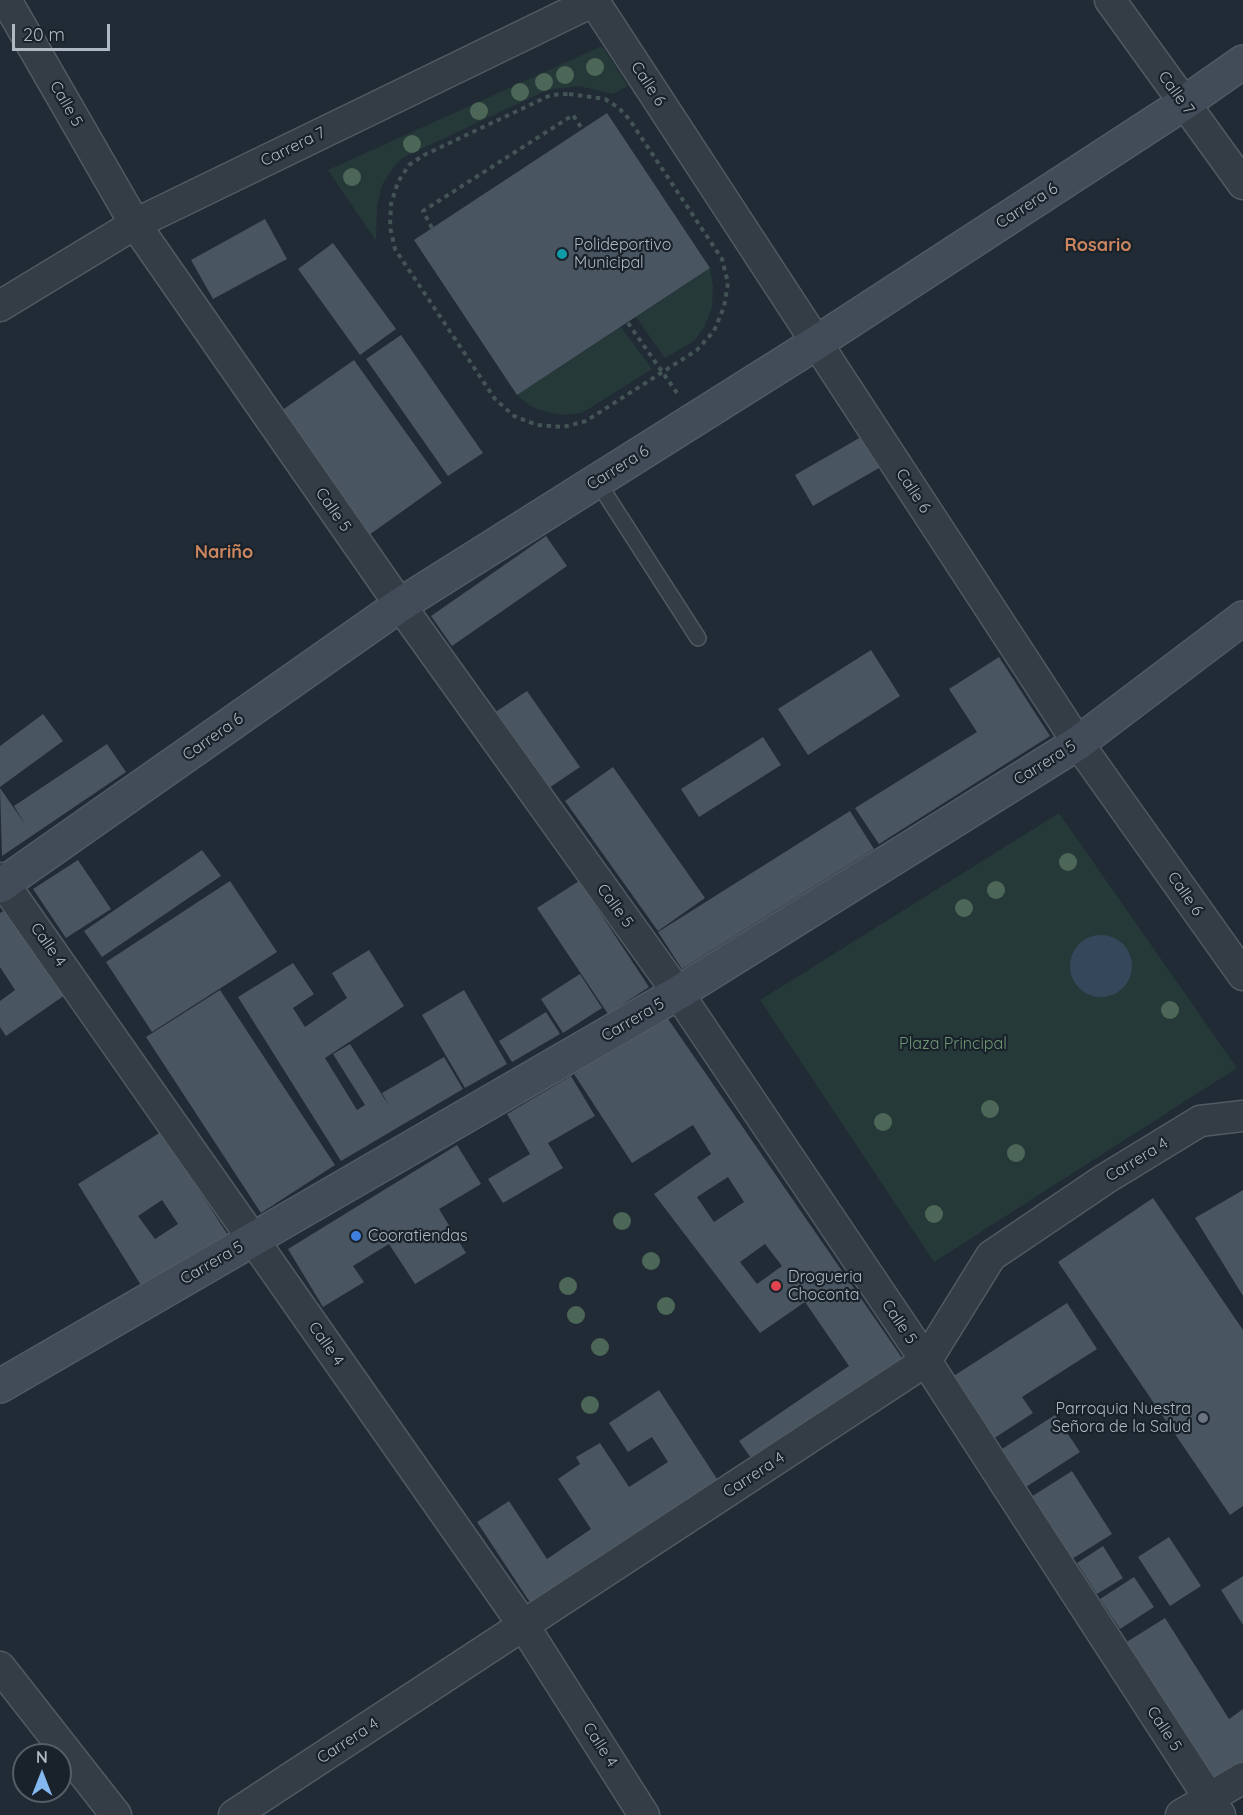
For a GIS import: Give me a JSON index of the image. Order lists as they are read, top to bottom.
{
  "streets": {
    "street": [
      "Calle 6",
      "Calle 7",
      "Calle 5",
      "Carrera 7",
      "Carrera 6",
      "Carrera 5",
      "Calle 4",
      "Carrera 4"
    ]
  },
  "crossings": [
    ["Calle 6", "Carrera 7"],
    ["Calle 6", "Carrera 6"],
    ["Calle 6", "Carrera 5"],
    ["Calle 7", "Carrera 6"],
    ["Calle 5", "Carrera 7"],
    ["Calle 5", "Carrera 6"],
    ["Calle 5", "Carrera 5"],
    ["Calle 5", "Carrera 4"],
    ["Carrera 6", "Calle 4"],
    ["Carrera 5", "Calle 4"],
    ["Calle 4", "Carrera 4"]
  ],
  "districts": ["Rosario", "Nariño"],
  "parks": ["Plaza Principal"],
  "places": [
    "Polideportivo Municipal",
    "Cooratiendas",
    "Drogueria Choconta",
    "Parroquia Nuestra Señora de la Salud"
  ],
  "scale_bar": "20 m",
  "north": "top"
}
